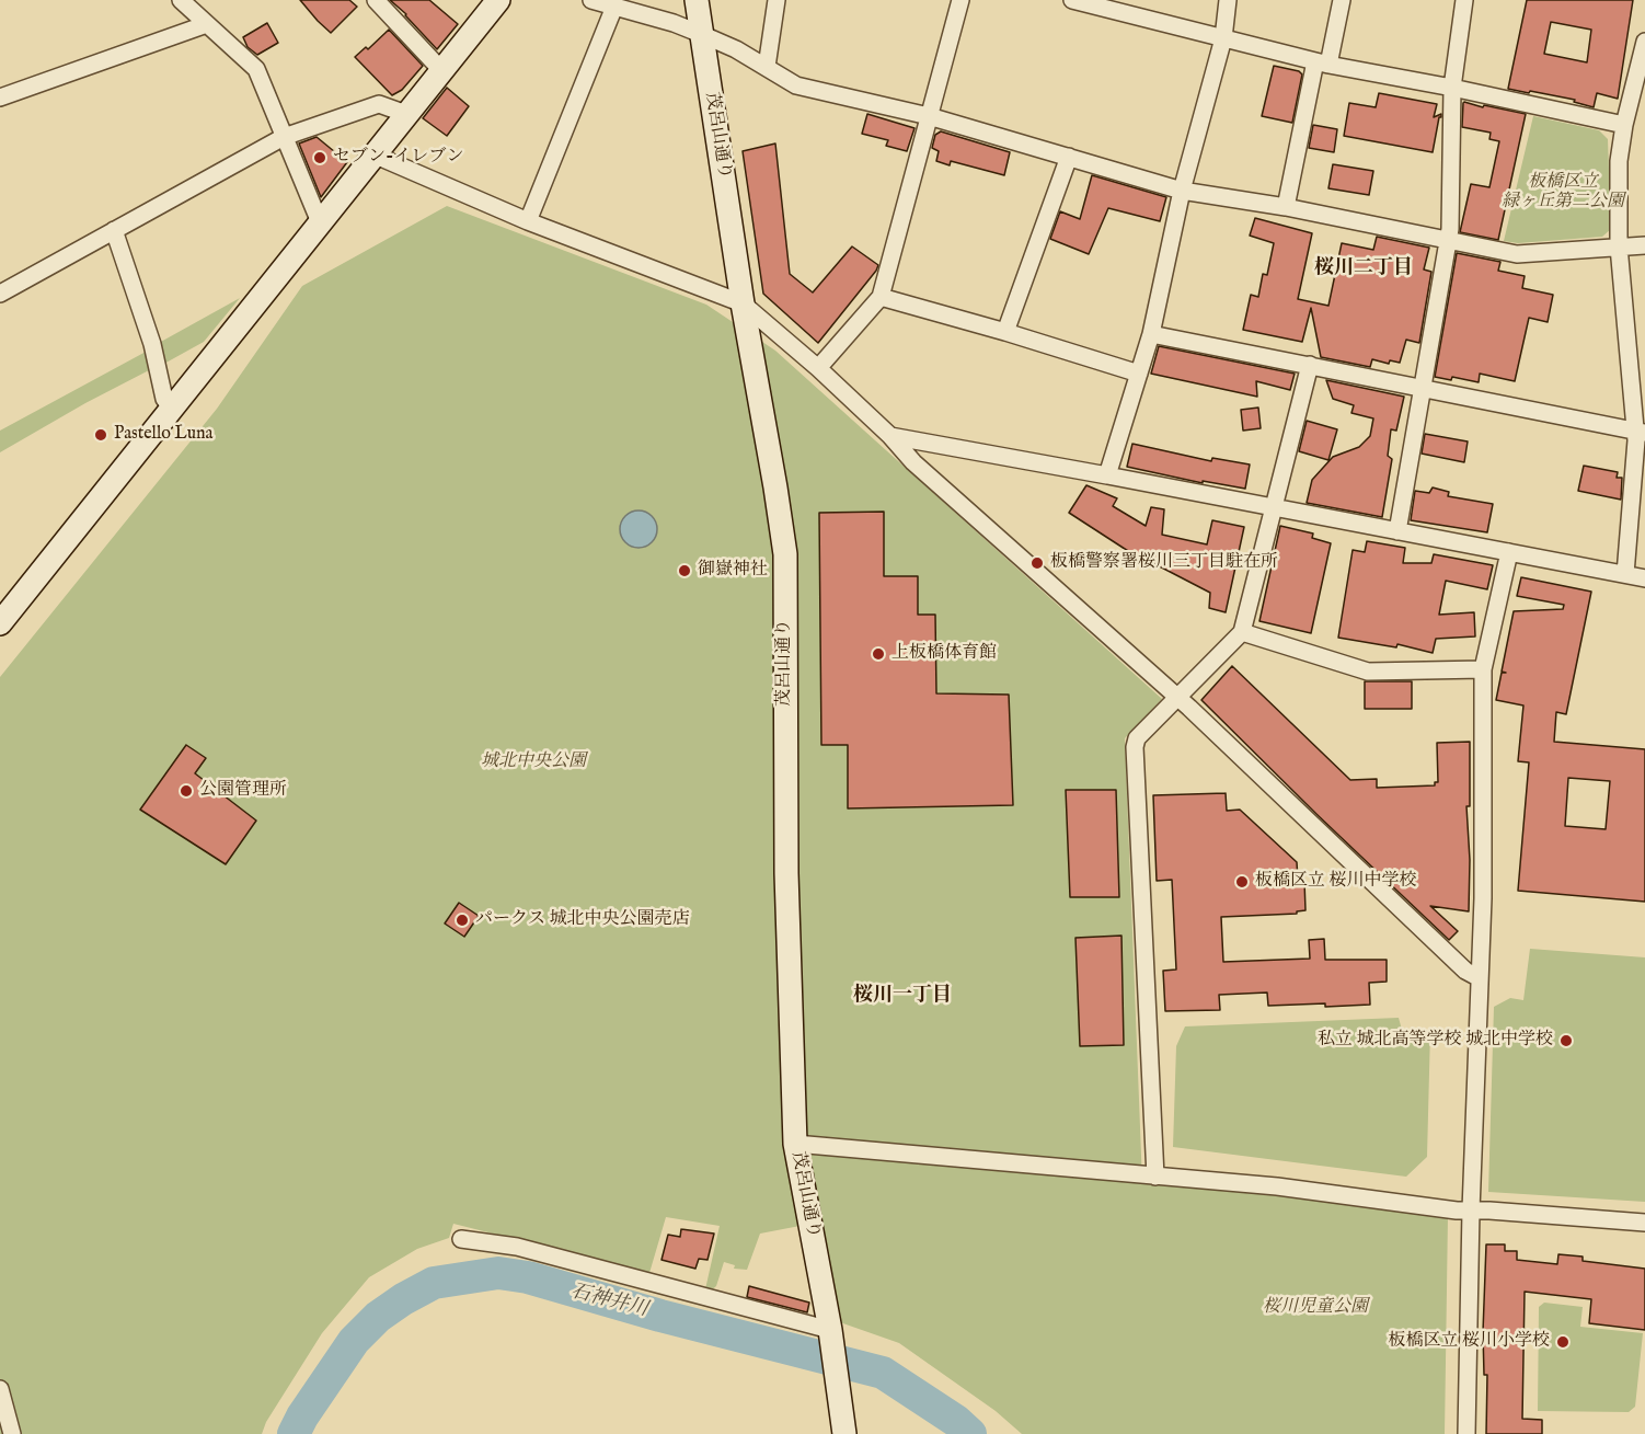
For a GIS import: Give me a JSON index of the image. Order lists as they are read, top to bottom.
{
  "streets": {
    "street": ["茂呂山通り"]
  },
  "districts": ["桜川二丁目", "桜川一丁目"],
  "water": ["石神井川"],
  "parks": ["板橋区立 緑ヶ丘第二公園", "城北中央公園", "桜川児童公園"],
  "places": [
    "セブン-イレブン",
    "Pastello Luna",
    "板橋警察署桜川三丁目駐在所",
    "御嶽神社",
    "上板橋体育館",
    "公園管理所",
    "板橋区立 桜川中学校",
    "パークス 城北中央公園売店",
    "私立 城北高等学校 城北中学校",
    "板橋区立 桜川小学校"
  ]
}
